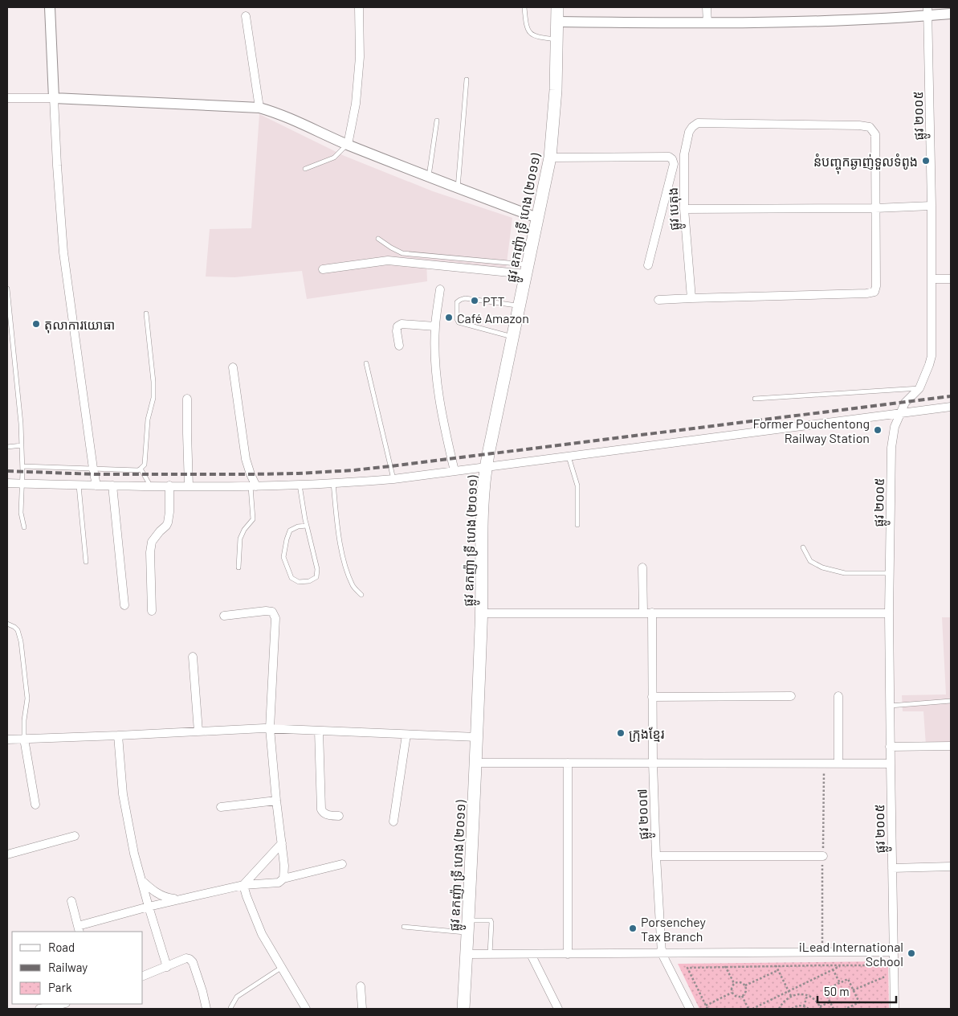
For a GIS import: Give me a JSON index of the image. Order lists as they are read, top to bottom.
{
  "streets": {
    "main road": ["ផ្លូវ ឧកញ៉ា ទ្រី ហេង (២០១១)"],
    "street": ["ផ្លូវ ២០០៥", "ផ្លូវ បេតុង", "ផ្លូវ ២០០៧"]
  },
  "places": [
    "នំបញ្ចុកឆ្ងាញ់ទួលទំពូង",
    "PTT",
    "Café Amazon",
    "តុលាការយោធា",
    "Former Pouchentong Railway Station",
    "ក្រុងខ្មែរ",
    "Porsenchey Tax Branch",
    "iLead International School"
  ],
  "legend": ["Road", "Railway", "Park"],
  "scale_bar": "50 m"
}
